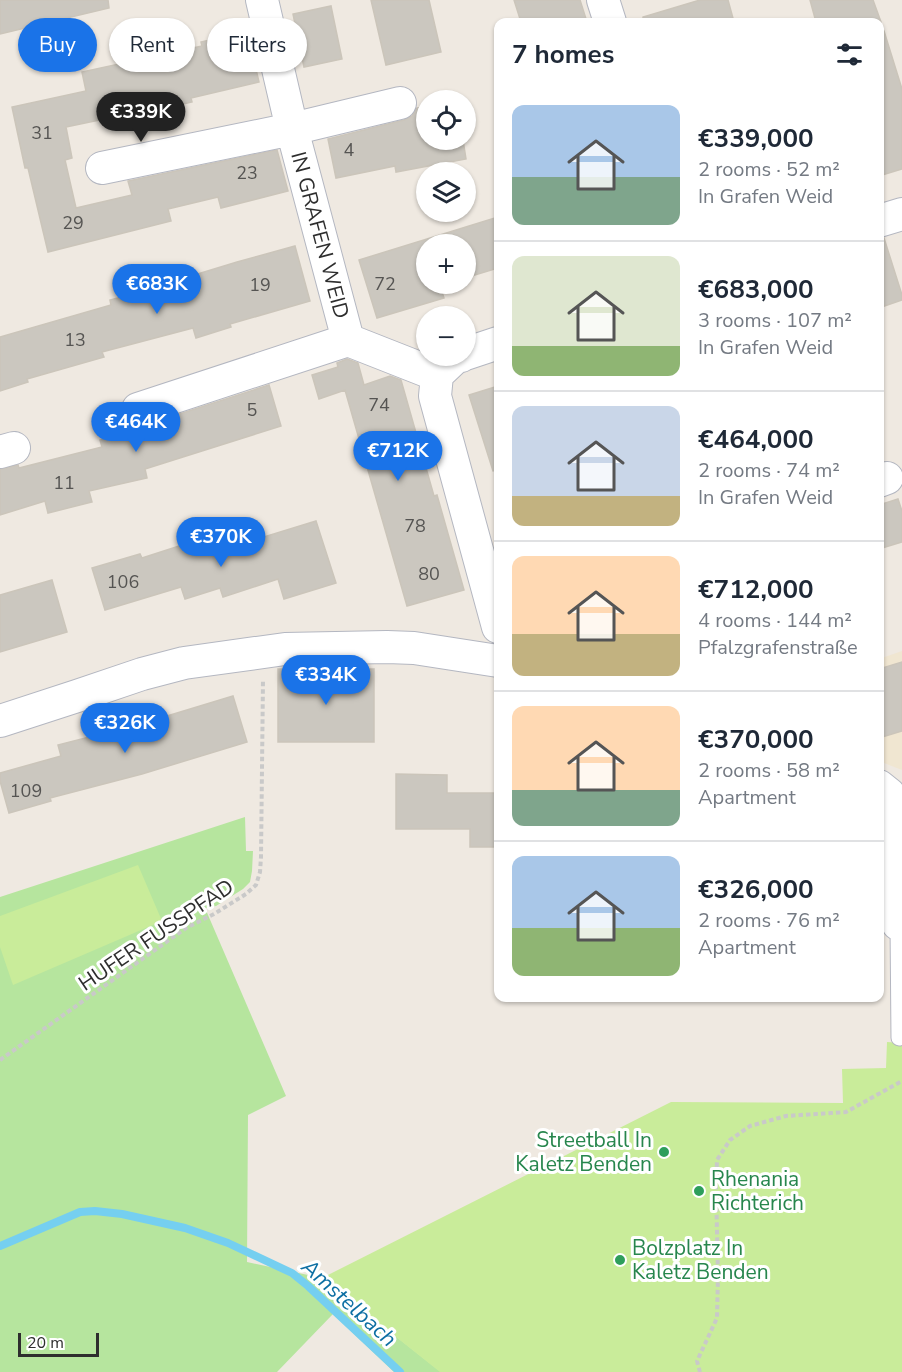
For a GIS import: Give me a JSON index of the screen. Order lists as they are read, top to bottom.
{
  "streets": {
    "street": ["IN GRAFEN WEID"],
    "path": ["HUFER FUSSPFAD"]
  },
  "water": ["Amstelbach"],
  "places": ["Streetball In Kaletz Benden", "Rhenania Richterich", "Bolzplatz In Kaletz Benden"],
  "house_numbers": [
    "31",
    "4",
    "23",
    "29",
    "72",
    "19",
    "13",
    "74",
    "5",
    "11",
    "78",
    "80",
    "106",
    "109"
  ],
  "scale_bar": "20 m",
  "page": {
    "chip": ["Buy", "Rent", "Filters"],
    "heading": "7 homes",
    "map_buttons": ["+", "−"],
    "list": [
      {
        "name": "€339,000",
        "note": "2 rooms · 52 m² · In Grafen Weid"
      },
      {
        "name": "€683,000",
        "note": "3 rooms · 107 m² · In Grafen Weid"
      },
      {
        "name": "€464,000",
        "note": "2 rooms · 74 m² · In Grafen Weid"
      },
      {
        "name": "€712,000",
        "note": "4 rooms · 144 m² · Pfalzgrafenstraße"
      },
      {
        "name": "€370,000",
        "note": "2 rooms · 58 m² · Apartment"
      },
      {
        "name": "€326,000",
        "note": "2 rooms · 76 m² · Apartment"
      }
    ],
    "price": [
      "€339K",
      "€683K",
      "€464K",
      "€712K",
      "€370K",
      "€334K",
      "€326K"
    ],
    "scale": "20 m"
  }
}
